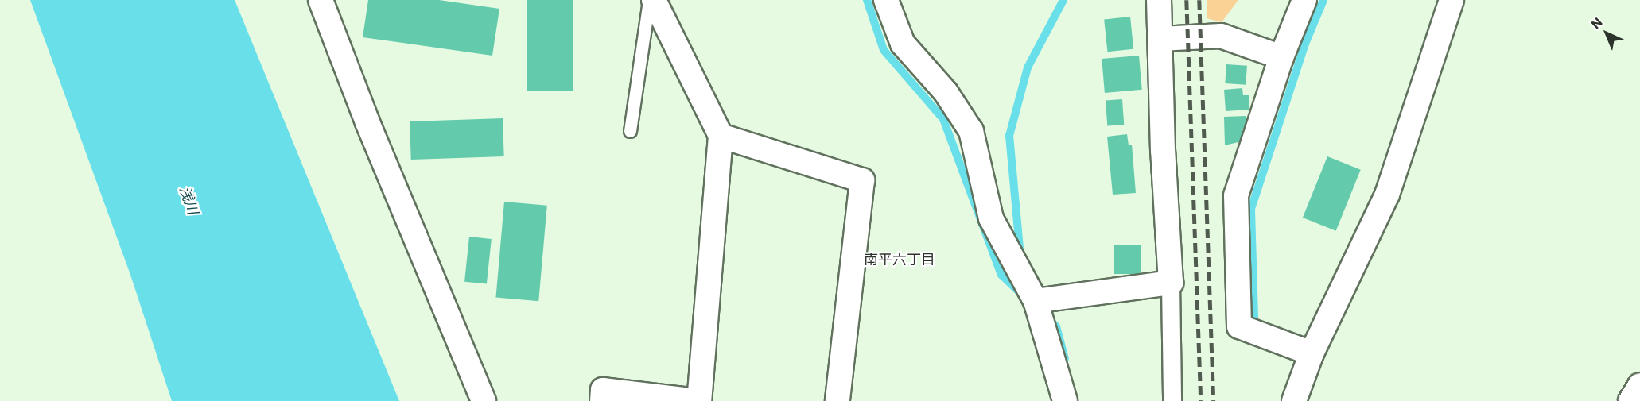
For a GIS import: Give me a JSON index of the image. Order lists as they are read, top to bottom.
{
  "districts": ["南平六丁目"],
  "water": ["浅川"],
  "north": "top left"
}
